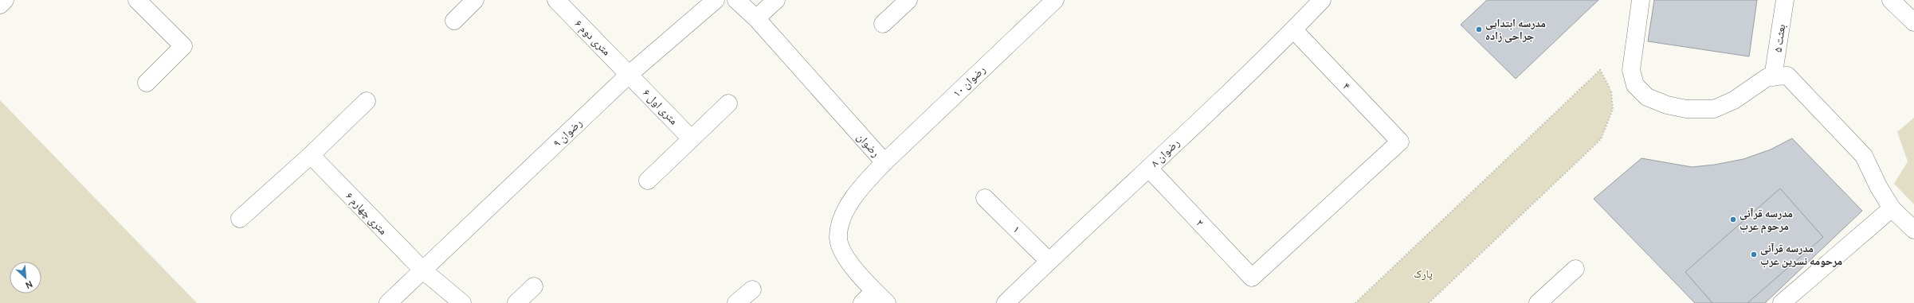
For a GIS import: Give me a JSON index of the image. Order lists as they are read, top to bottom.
{
  "streets": {
    "street": [
      "۶ متری دوم",
      "بعثت ۵",
      "رضوان ۱۰",
      "۴",
      "۶ متری اول",
      "رضوان ۹",
      "رضوان",
      "رضوان ۸",
      "۶ متری چهارم",
      "۲",
      "۱"
    ]
  },
  "crossings": [
    ["۶ متری دوم", "۶ متری اول"],
    ["۶ متری دوم", "رضوان ۹"],
    ["رضوان ۱۰", "رضوان"],
    ["۴", "رضوان ۸"],
    ["۴", "۲"],
    ["۶ متری اول", "رضوان ۹"],
    ["رضوان ۹", "۶ متری چهارم"],
    ["رضوان ۸", "۲"],
    ["رضوان ۸", "۱"]
  ],
  "parks": ["پارک"],
  "places": ["مدرسه ابتدایی جراحی زاده", "مدرسه قرآنی مرحوم عرب", "مدرسه قرآنی مرحومه نسرین عرب"],
  "north": "bottom right"
}
